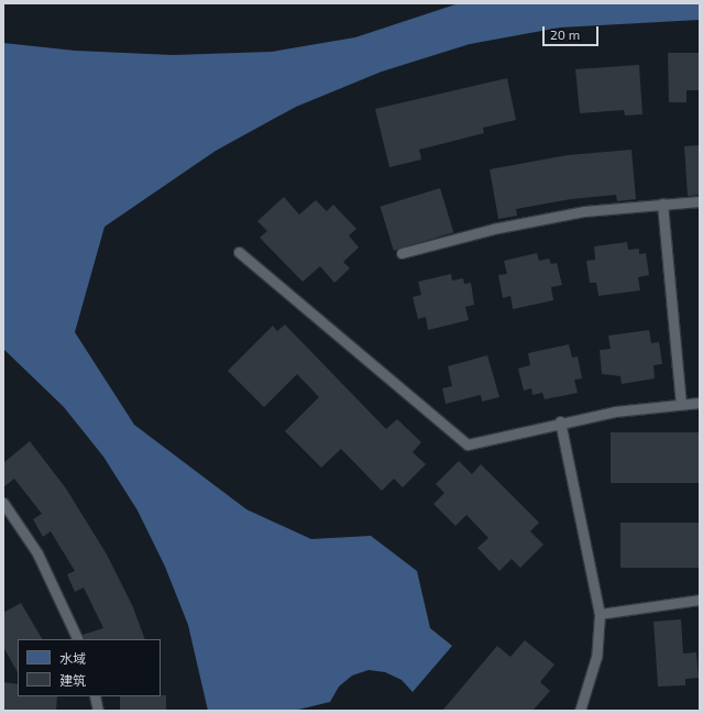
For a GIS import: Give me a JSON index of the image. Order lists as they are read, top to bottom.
{
  "legend": ["水域", "建筑"],
  "scale_bar": "20 m"
}
